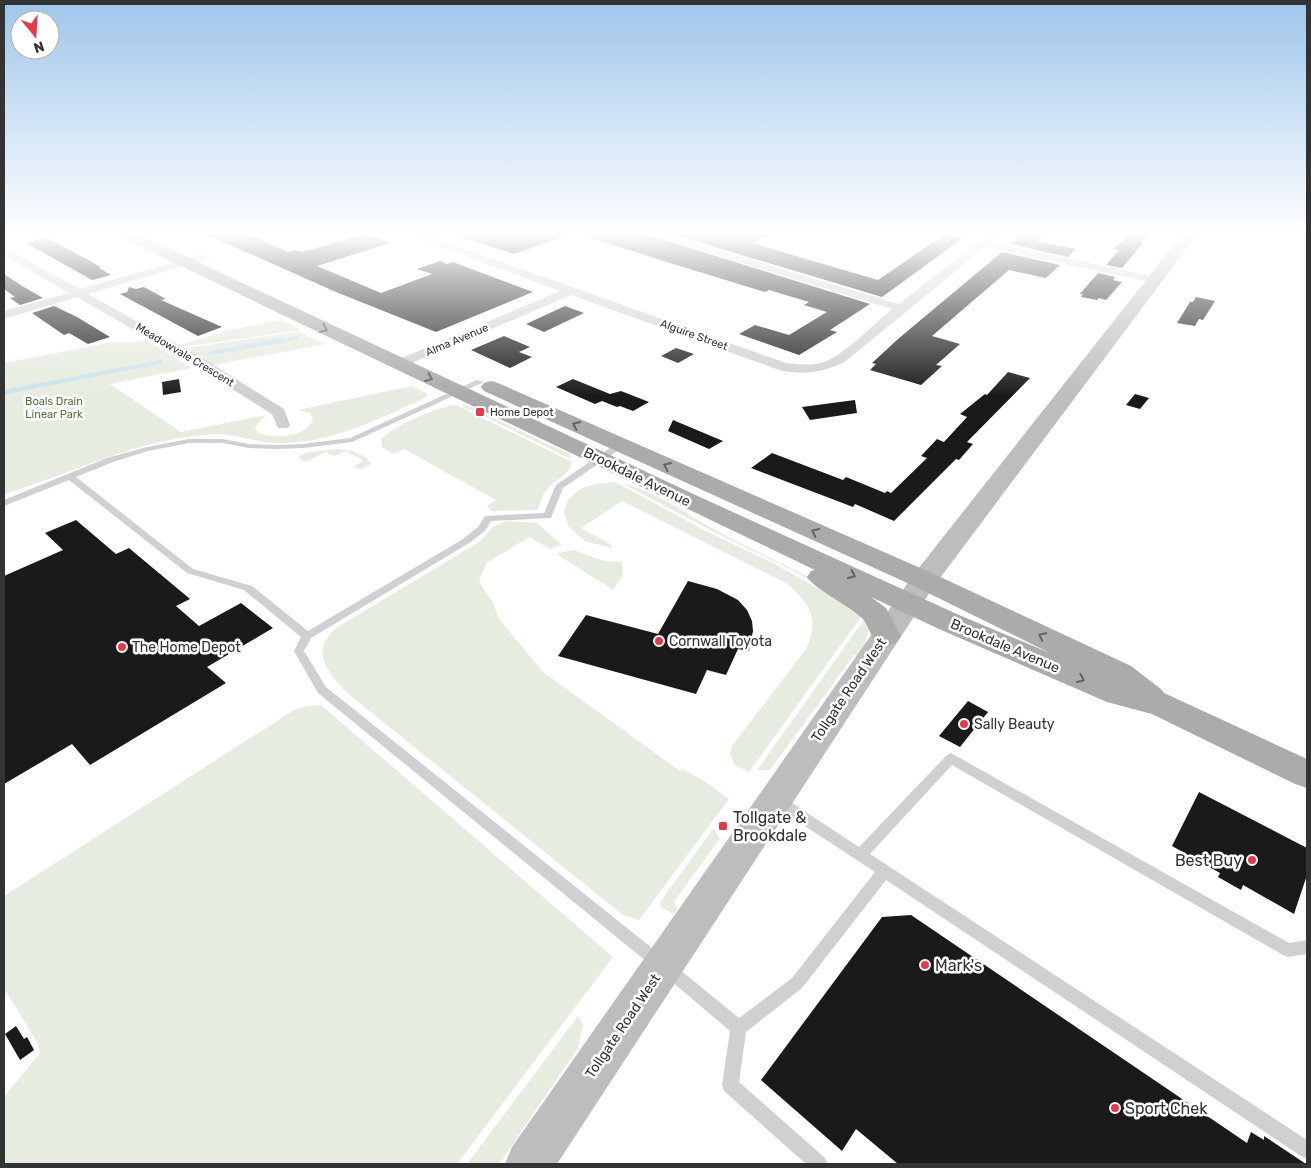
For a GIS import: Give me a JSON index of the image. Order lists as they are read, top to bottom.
{
  "streets": {
    "main road": ["Brookdale Avenue"],
    "street": [
      "Alguire Street",
      "Alma Avenue",
      "Meadowvale Crescent",
      "Tollgate Road West"
    ]
  },
  "crossings": [
    ["Alguire Street", "Alma Avenue"],
    ["Alma Avenue", "Brookdale Avenue"],
    ["Brookdale Avenue", "Tollgate Road West"]
  ],
  "parks": ["Boals Drain Linear Park"],
  "places": {
    "transit": ["Home Depot", "Tollgate & Brookdale"],
    "other": [
      "Cornwall Toyota",
      "The Home Depot",
      "Sally Beauty",
      "Best Buy",
      "Mark's",
      "Sport Chek"
    ]
  },
  "north": "bottom"
}
